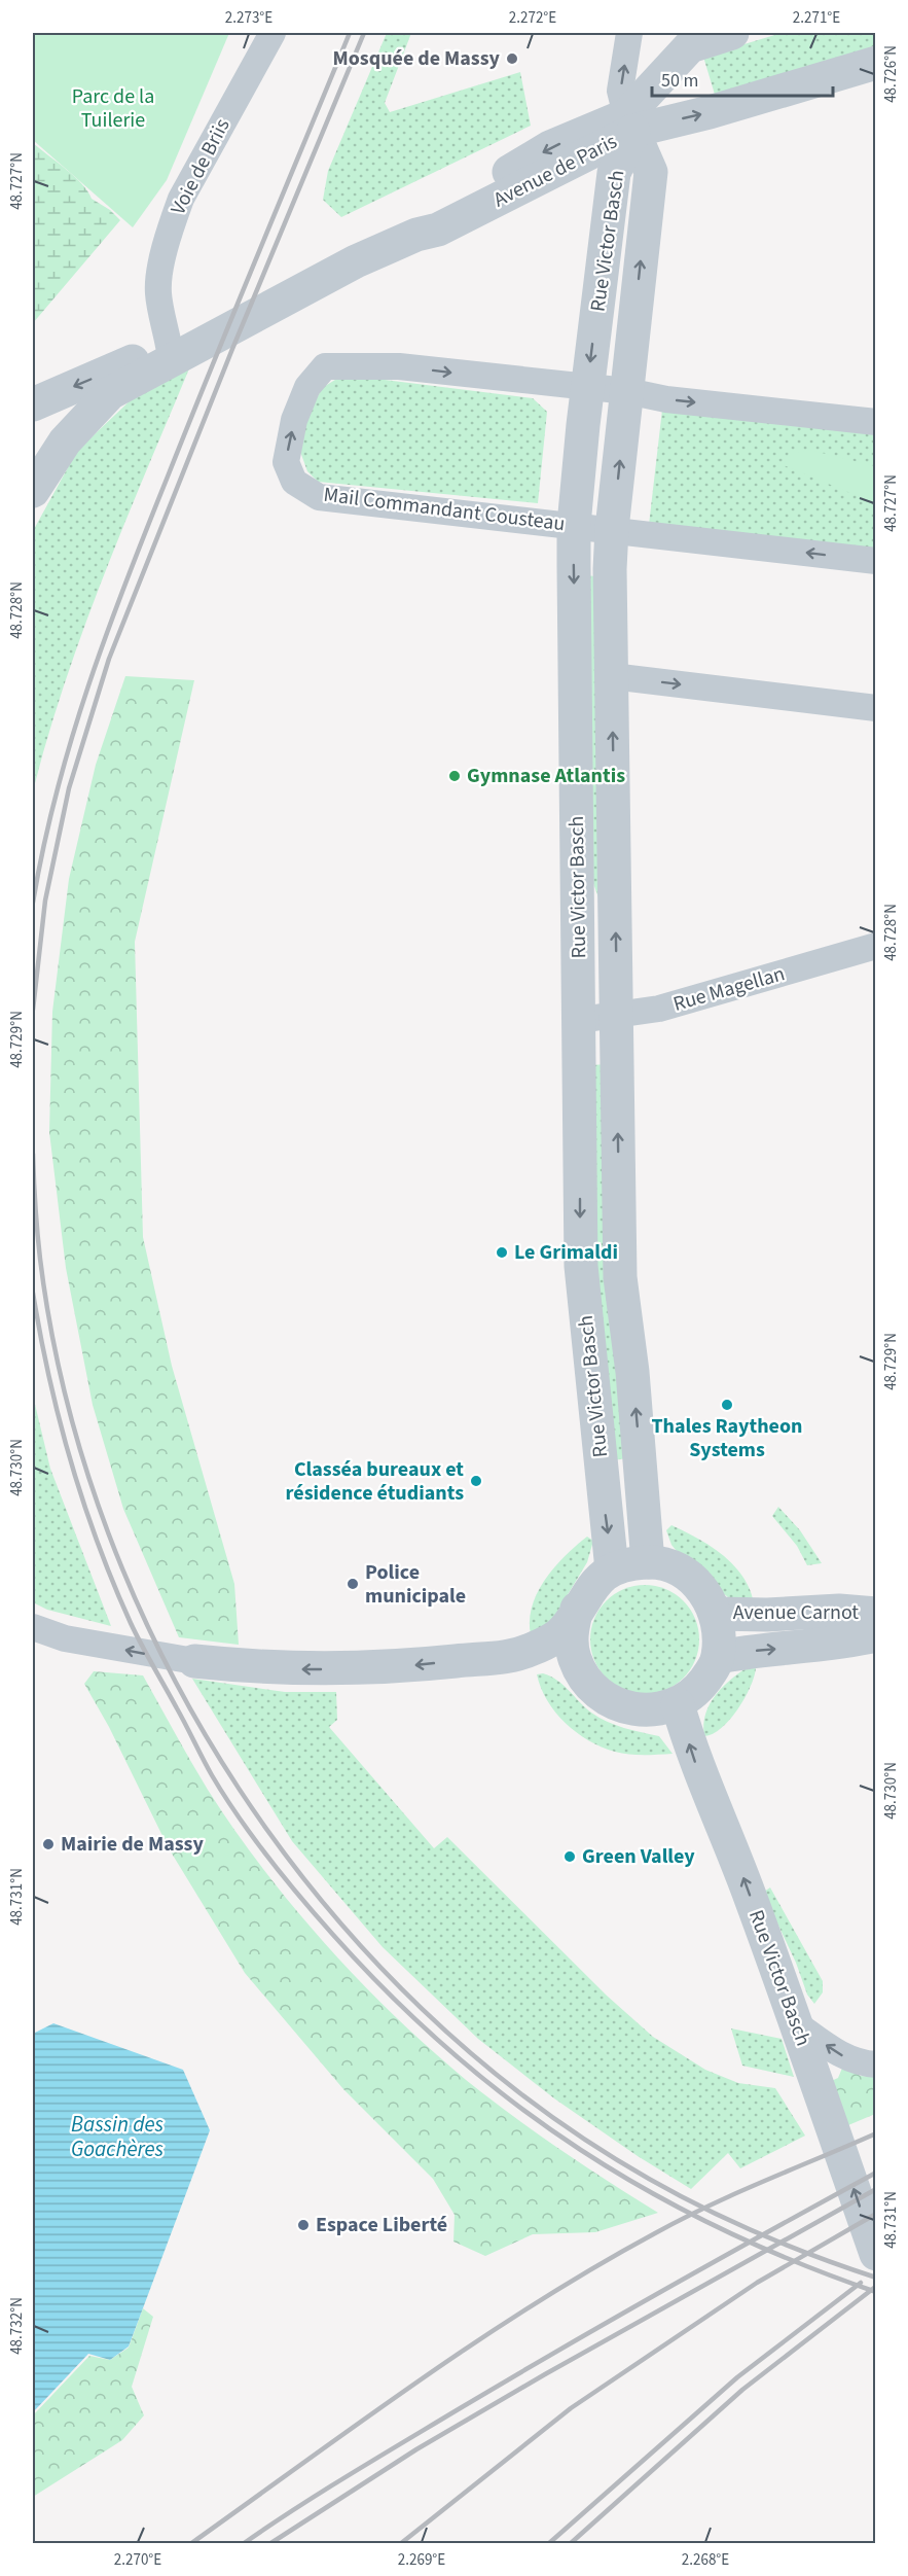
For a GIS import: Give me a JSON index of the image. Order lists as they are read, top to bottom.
{
  "streets": {
    "street": [
      "Voie de Briis",
      "Avenue de Paris",
      "Rue Victor Basch",
      "Mail Commandant Cousteau",
      "Rue Magellan",
      "Avenue Carnot"
    ]
  },
  "crossings": [
    ["Voie de Briis", "Avenue de Paris"],
    ["Avenue de Paris", "Rue Victor Basch"],
    ["Rue Victor Basch", "Mail Commandant Cousteau"],
    ["Rue Victor Basch", "Rue Magellan"],
    ["Rue Victor Basch", "Avenue Carnot"]
  ],
  "water": ["Bassin des Goachères"],
  "parks": ["Parc de la Tuilerie"],
  "places": [
    "Mosquée de Massy",
    "Gymnase Atlantis",
    "Le Grimaldi",
    "Thales Raytheon Systems",
    "Classéa bureaux et résidence étudiants",
    "Police municipale",
    "Mairie de Massy",
    "Green Valley",
    "Espace Liberté"
  ],
  "scale_bar": "50 m",
  "coordinates": [
    "2.273°E",
    "2.272°E",
    "2.271°E",
    "48.726°N",
    "48.727°N",
    "48.728°N",
    "48.729°N",
    "48.730°N",
    "48.731°N",
    "48.732°N",
    "2.270°E",
    "2.269°E",
    "2.268°E"
  ]
}
